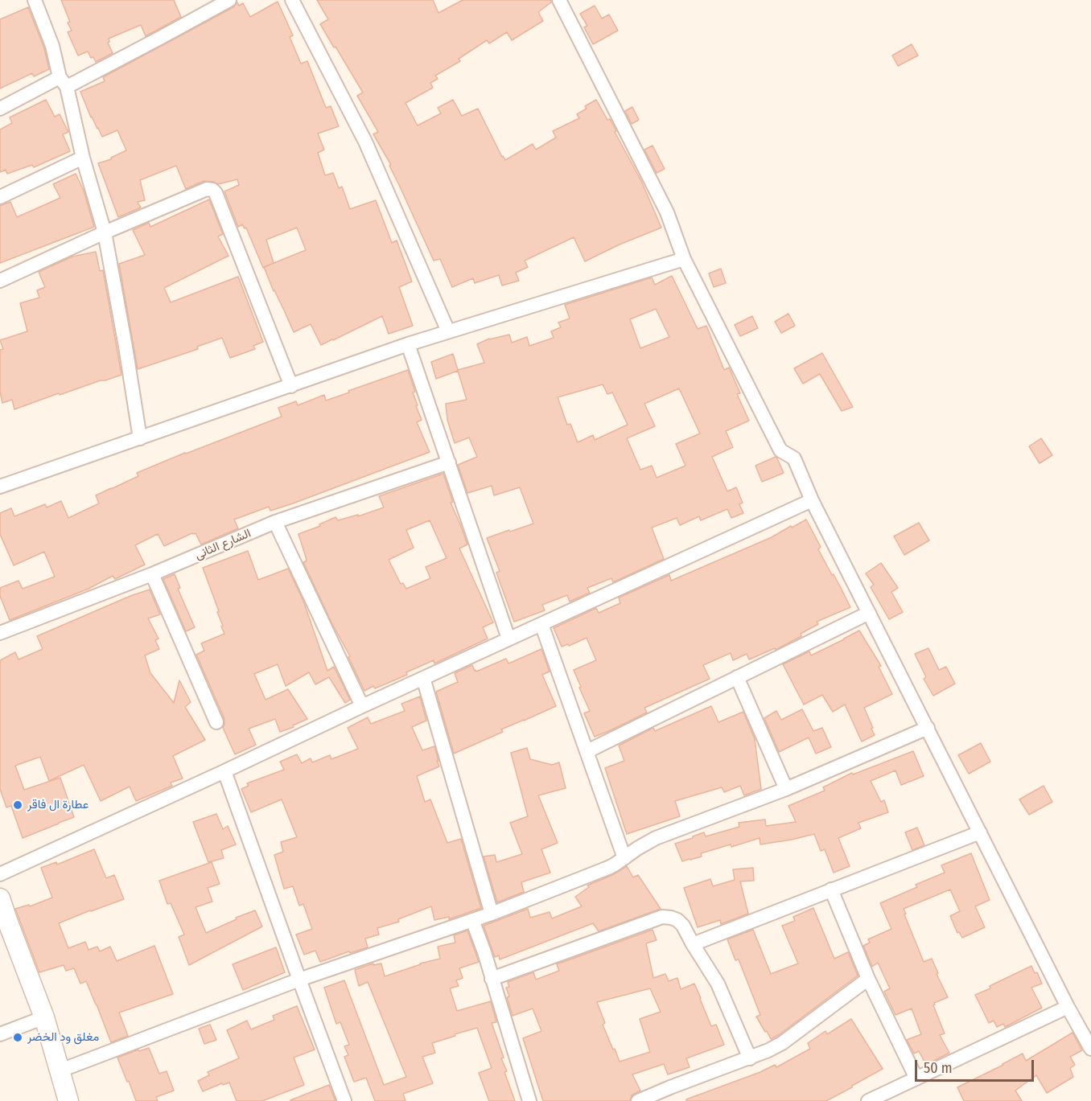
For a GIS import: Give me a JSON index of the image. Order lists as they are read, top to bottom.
{
  "streets": {
    "street": ["الشارع الثانى"]
  },
  "places": ["عطارة ال فاقر", "مغلق ود الخضر"],
  "scale_bar": "50 m"
}
